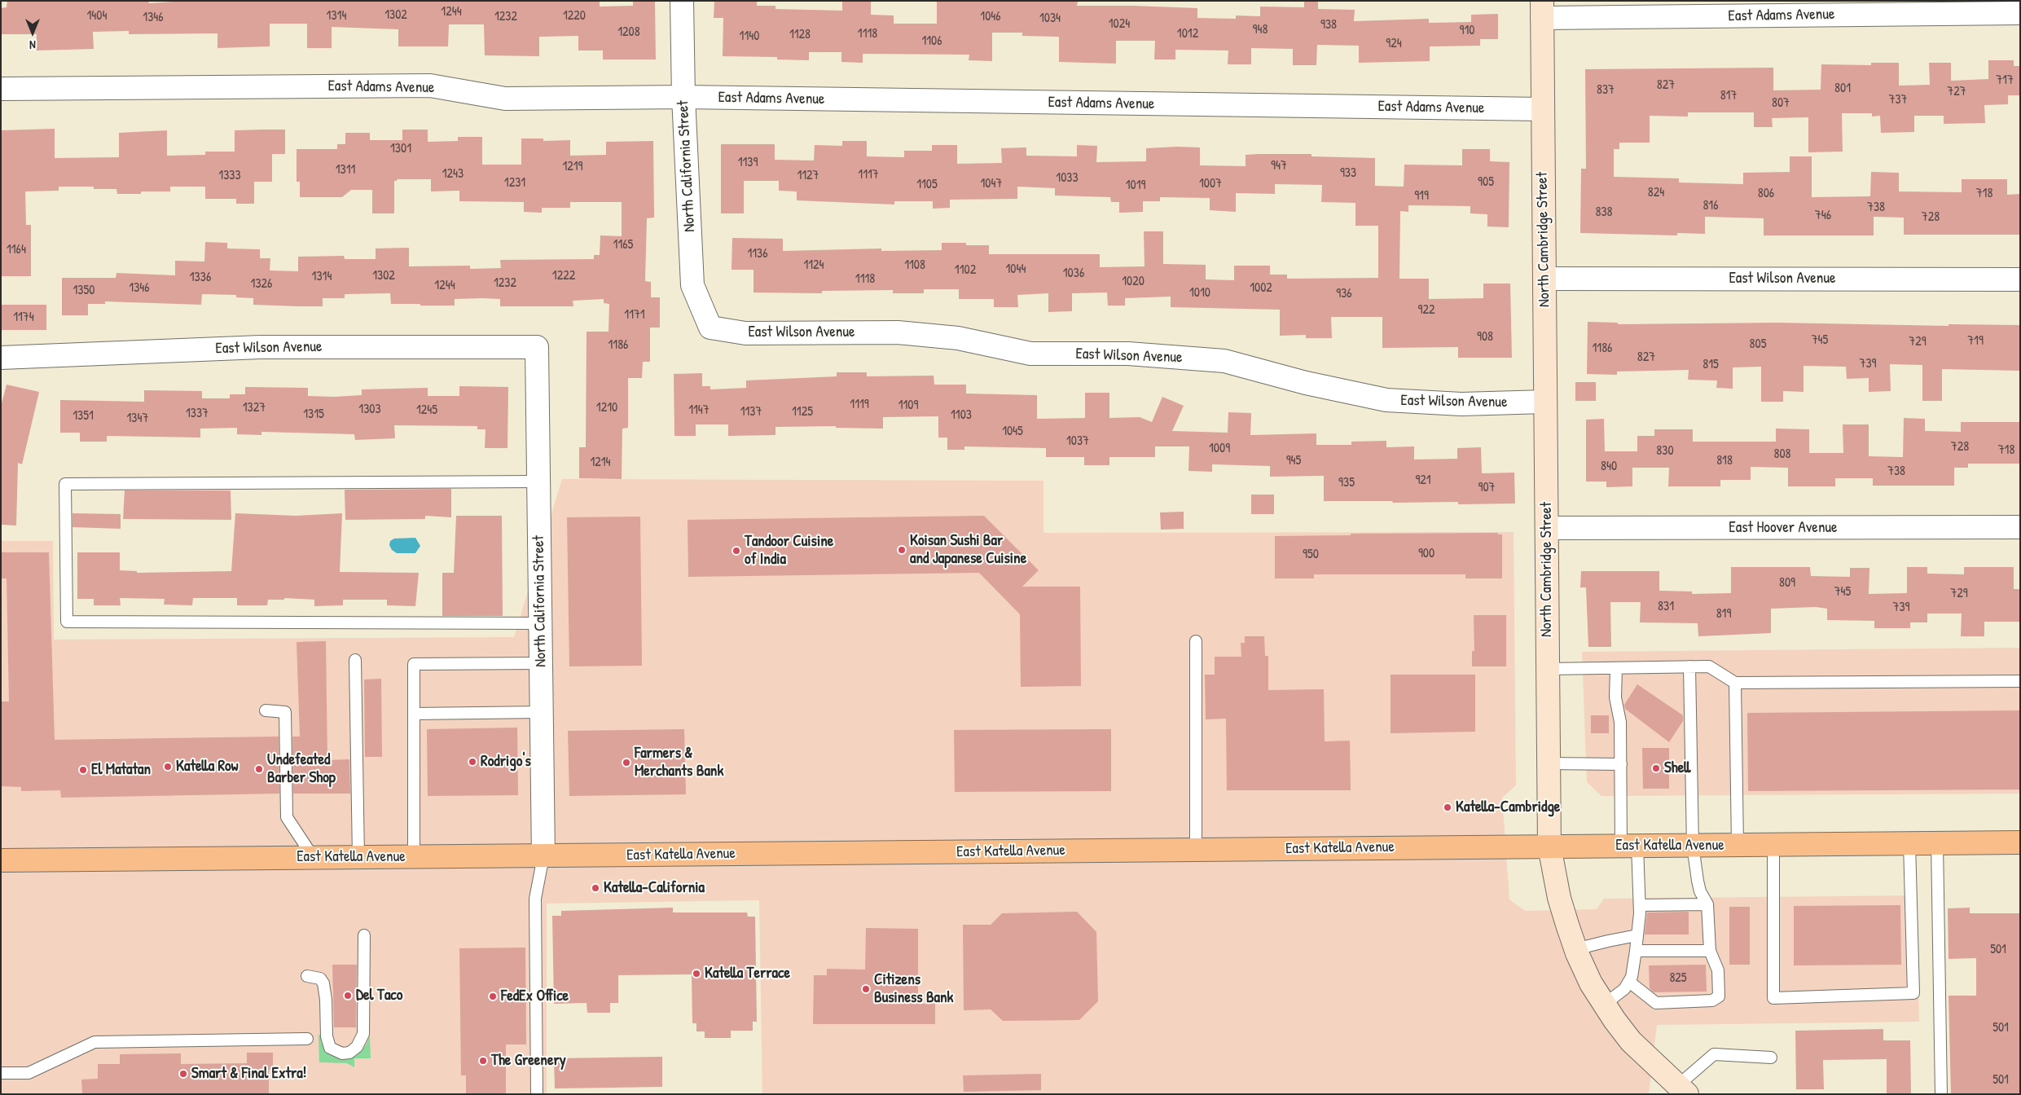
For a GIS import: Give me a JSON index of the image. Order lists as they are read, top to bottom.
{
  "streets": {
    "main road": ["East Katella Avenue"],
    "street": [
      "East Adams Avenue",
      "North California Street",
      "North Cambridge Street",
      "East Wilson Avenue",
      "East Hoover Avenue"
    ]
  },
  "crossings": [
    ["East Adams Avenue", "North California Street"],
    ["East Adams Avenue", "North Cambridge Street"],
    ["North California Street", "East Wilson Avenue"],
    ["North California Street", "East Katella Avenue"],
    ["North Cambridge Street", "East Wilson Avenue"],
    ["North Cambridge Street", "East Hoover Avenue"],
    ["North Cambridge Street", "East Katella Avenue"]
  ],
  "places": [
    "Koisan Sushi Bar and Japanese Cuisine",
    "Tandoor Cuisine of India",
    "Rodrigo's",
    "Farmers & Merchants Bank",
    "Katella Row",
    "Shell",
    "Undefeated Barber Shop",
    "El Matatan",
    "Katella-Cambridge",
    "Katella-California",
    "Katella Terrace",
    "Citizens Business Bank",
    "Del Taco",
    "FedEx Office",
    "The Greenery",
    "Smart & Final Extra!"
  ],
  "house_numbers": [
    "1244",
    "1302",
    "1404",
    "1314",
    "1220",
    "1232",
    "1046",
    "1346",
    "1034",
    "1024",
    "938",
    "948",
    "910",
    "1208",
    "1118",
    "1012",
    "1128",
    "1140",
    "1106",
    "924",
    "717",
    "827",
    "801",
    "837",
    "727",
    "817",
    "737",
    "807",
    "1301",
    "1139",
    "947",
    "1219",
    "1311",
    "933",
    "1243",
    "1117",
    "1333",
    "1127",
    "1033",
    "905",
    "1231",
    "1047",
    "1007",
    "1105",
    "1019",
    "824",
    "806",
    "718",
    "919",
    "816",
    "738",
    "838",
    "746",
    "728",
    "1165",
    "1164",
    "1136",
    "1124",
    "1108",
    "1044",
    "1102",
    "1036",
    "1302",
    "1222",
    "1314",
    "1336",
    "1118",
    "1020",
    "1232",
    "1326",
    "1244",
    "1346",
    "1002",
    "1350",
    "1010",
    "936",
    "922",
    "1171",
    "1174",
    "908",
    "745",
    "719",
    "729",
    "805",
    "1186",
    "1186",
    "827",
    "739",
    "815",
    "1119",
    "1109",
    "1327",
    "1210",
    "1303",
    "1245",
    "1147",
    "1137",
    "1125",
    "1337",
    "1315",
    "1103",
    "1351",
    "1347",
    "1045",
    "1037",
    "728",
    "1009",
    "718",
    "830",
    "808",
    "945",
    "818",
    "1214",
    "840",
    "738",
    "921",
    "935",
    "907",
    "900",
    "950",
    "809",
    "745",
    "729",
    "831",
    "739",
    "819",
    "501",
    "825",
    "501",
    "501"
  ],
  "north": "bottom"
}
